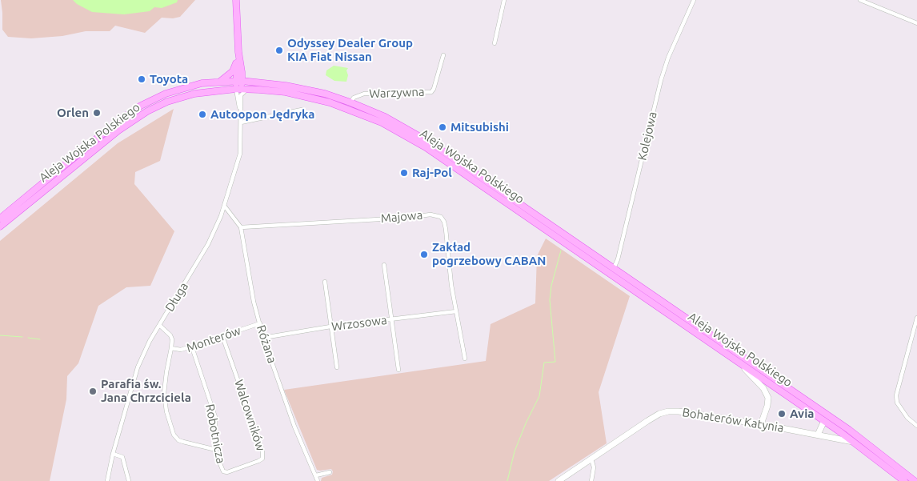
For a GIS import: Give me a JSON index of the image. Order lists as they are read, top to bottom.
{
  "streets": {
    "main road": ["Aleja Wojska Polskiego"],
    "street": [
      "Warzywna",
      "Kolejowa",
      "Majowa",
      "Długa",
      "Wrzosowa",
      "Monterów",
      "Różana",
      "Walcowników",
      "Bohaterów Katynia",
      "Robotnicza"
    ]
  },
  "crossings": [
    ["Warzywna", "Aleja Wojska Polskiego"],
    ["Kolejowa", "Aleja Wojska Polskiego"],
    ["Aleja Wojska Polskiego", "Długa"],
    ["Aleja Wojska Polskiego", "Bohaterów Katynia"],
    ["Majowa", "Wrzosowa"],
    ["Majowa", "Różana"],
    ["Długa", "Monterów"],
    ["Długa", "Różana"],
    ["Wrzosowa", "Różana"],
    ["Monterów", "Różana"],
    ["Monterów", "Walcowników"],
    ["Monterów", "Robotnicza"],
    ["Walcowników", "Robotnicza"]
  ],
  "places": [
    "Odyssey Dealer Group KIA Fiat Nissan",
    "Toyota",
    "Orlen",
    "Autoopon Jędryka",
    "Mitsubishi",
    "Raj-Pol",
    "Zakład pogrzebowy CABAN",
    "Parafia św. Jana Chrzciciela",
    "Avia"
  ]
}
